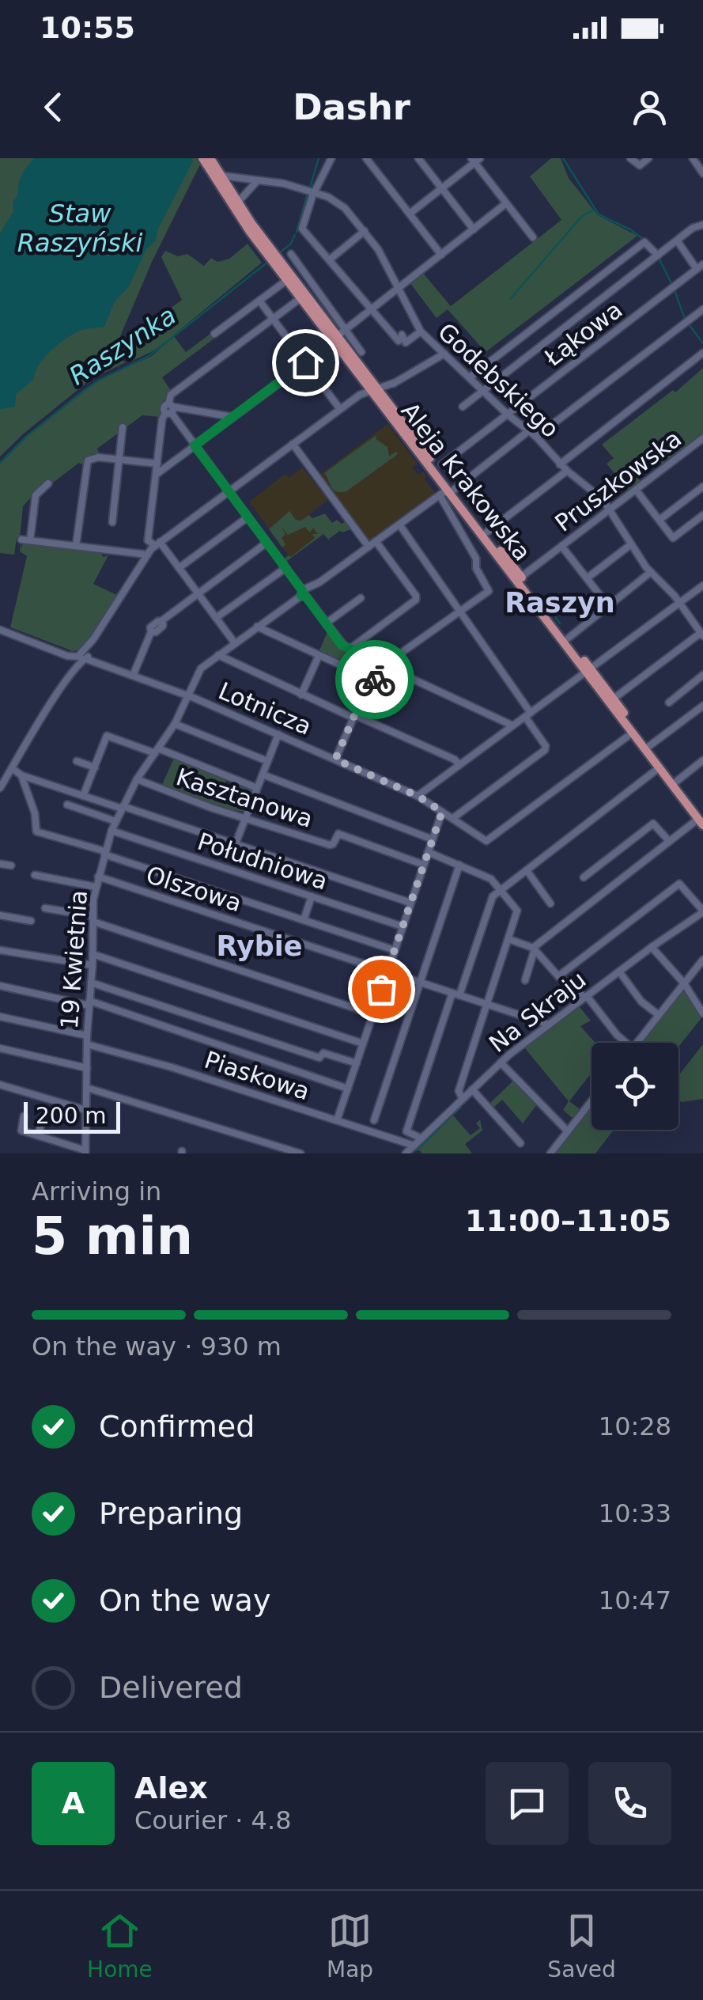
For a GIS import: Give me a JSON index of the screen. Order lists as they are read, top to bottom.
{
  "streets": {
    "main road": ["Aleja Krakowska"],
    "street": [
      "Łąkowa",
      "Godebskiego",
      "Pruszkowska",
      "Lotnicza",
      "Kasztanowa",
      "Południowa",
      "Olszowa",
      "19 Kwietnia",
      "Na Skraju",
      "Piaskowa"
    ]
  },
  "crossings": [
    ["Łąkowa", "Godebskiego"],
    ["Godebskiego", "Pruszkowska"],
    ["Godebskiego", "Aleja Krakowska"],
    ["Godebskiego", "19 Kwietnia"],
    ["Pruszkowska", "Aleja Krakowska"],
    ["Aleja Krakowska", "Lotnicza"],
    ["Aleja Krakowska", "19 Kwietnia"],
    ["Lotnicza", "19 Kwietnia"],
    ["Kasztanowa", "19 Kwietnia"],
    ["Południowa", "19 Kwietnia"],
    ["Olszowa", "19 Kwietnia"],
    ["Olszowa", "Na Skraju"],
    ["19 Kwietnia", "Piaskowa"],
    ["Na Skraju", "Piaskowa"]
  ],
  "districts": ["Raszyn", "Rybie"],
  "water": ["Staw Raszyński", "Raszynka"],
  "scale_bar": "200 m",
  "page": {
    "status": "10:55",
    "header": "Dashr",
    "scale": "200 m",
    "heading": ["5 min", "Arriving in", "11:00–11:05"],
    "panel": ["Alex", "Courier · 4.8"],
    "bar": "On the way · 930 m",
    "list": [
      ["Confirmed", "10:28"],
      ["Preparing", "10:33"],
      ["On the way", "10:47"],
      "Delivered"
    ],
    "round": "A",
    "tabs": ["Home", "Map", "Saved"]
  }
}
